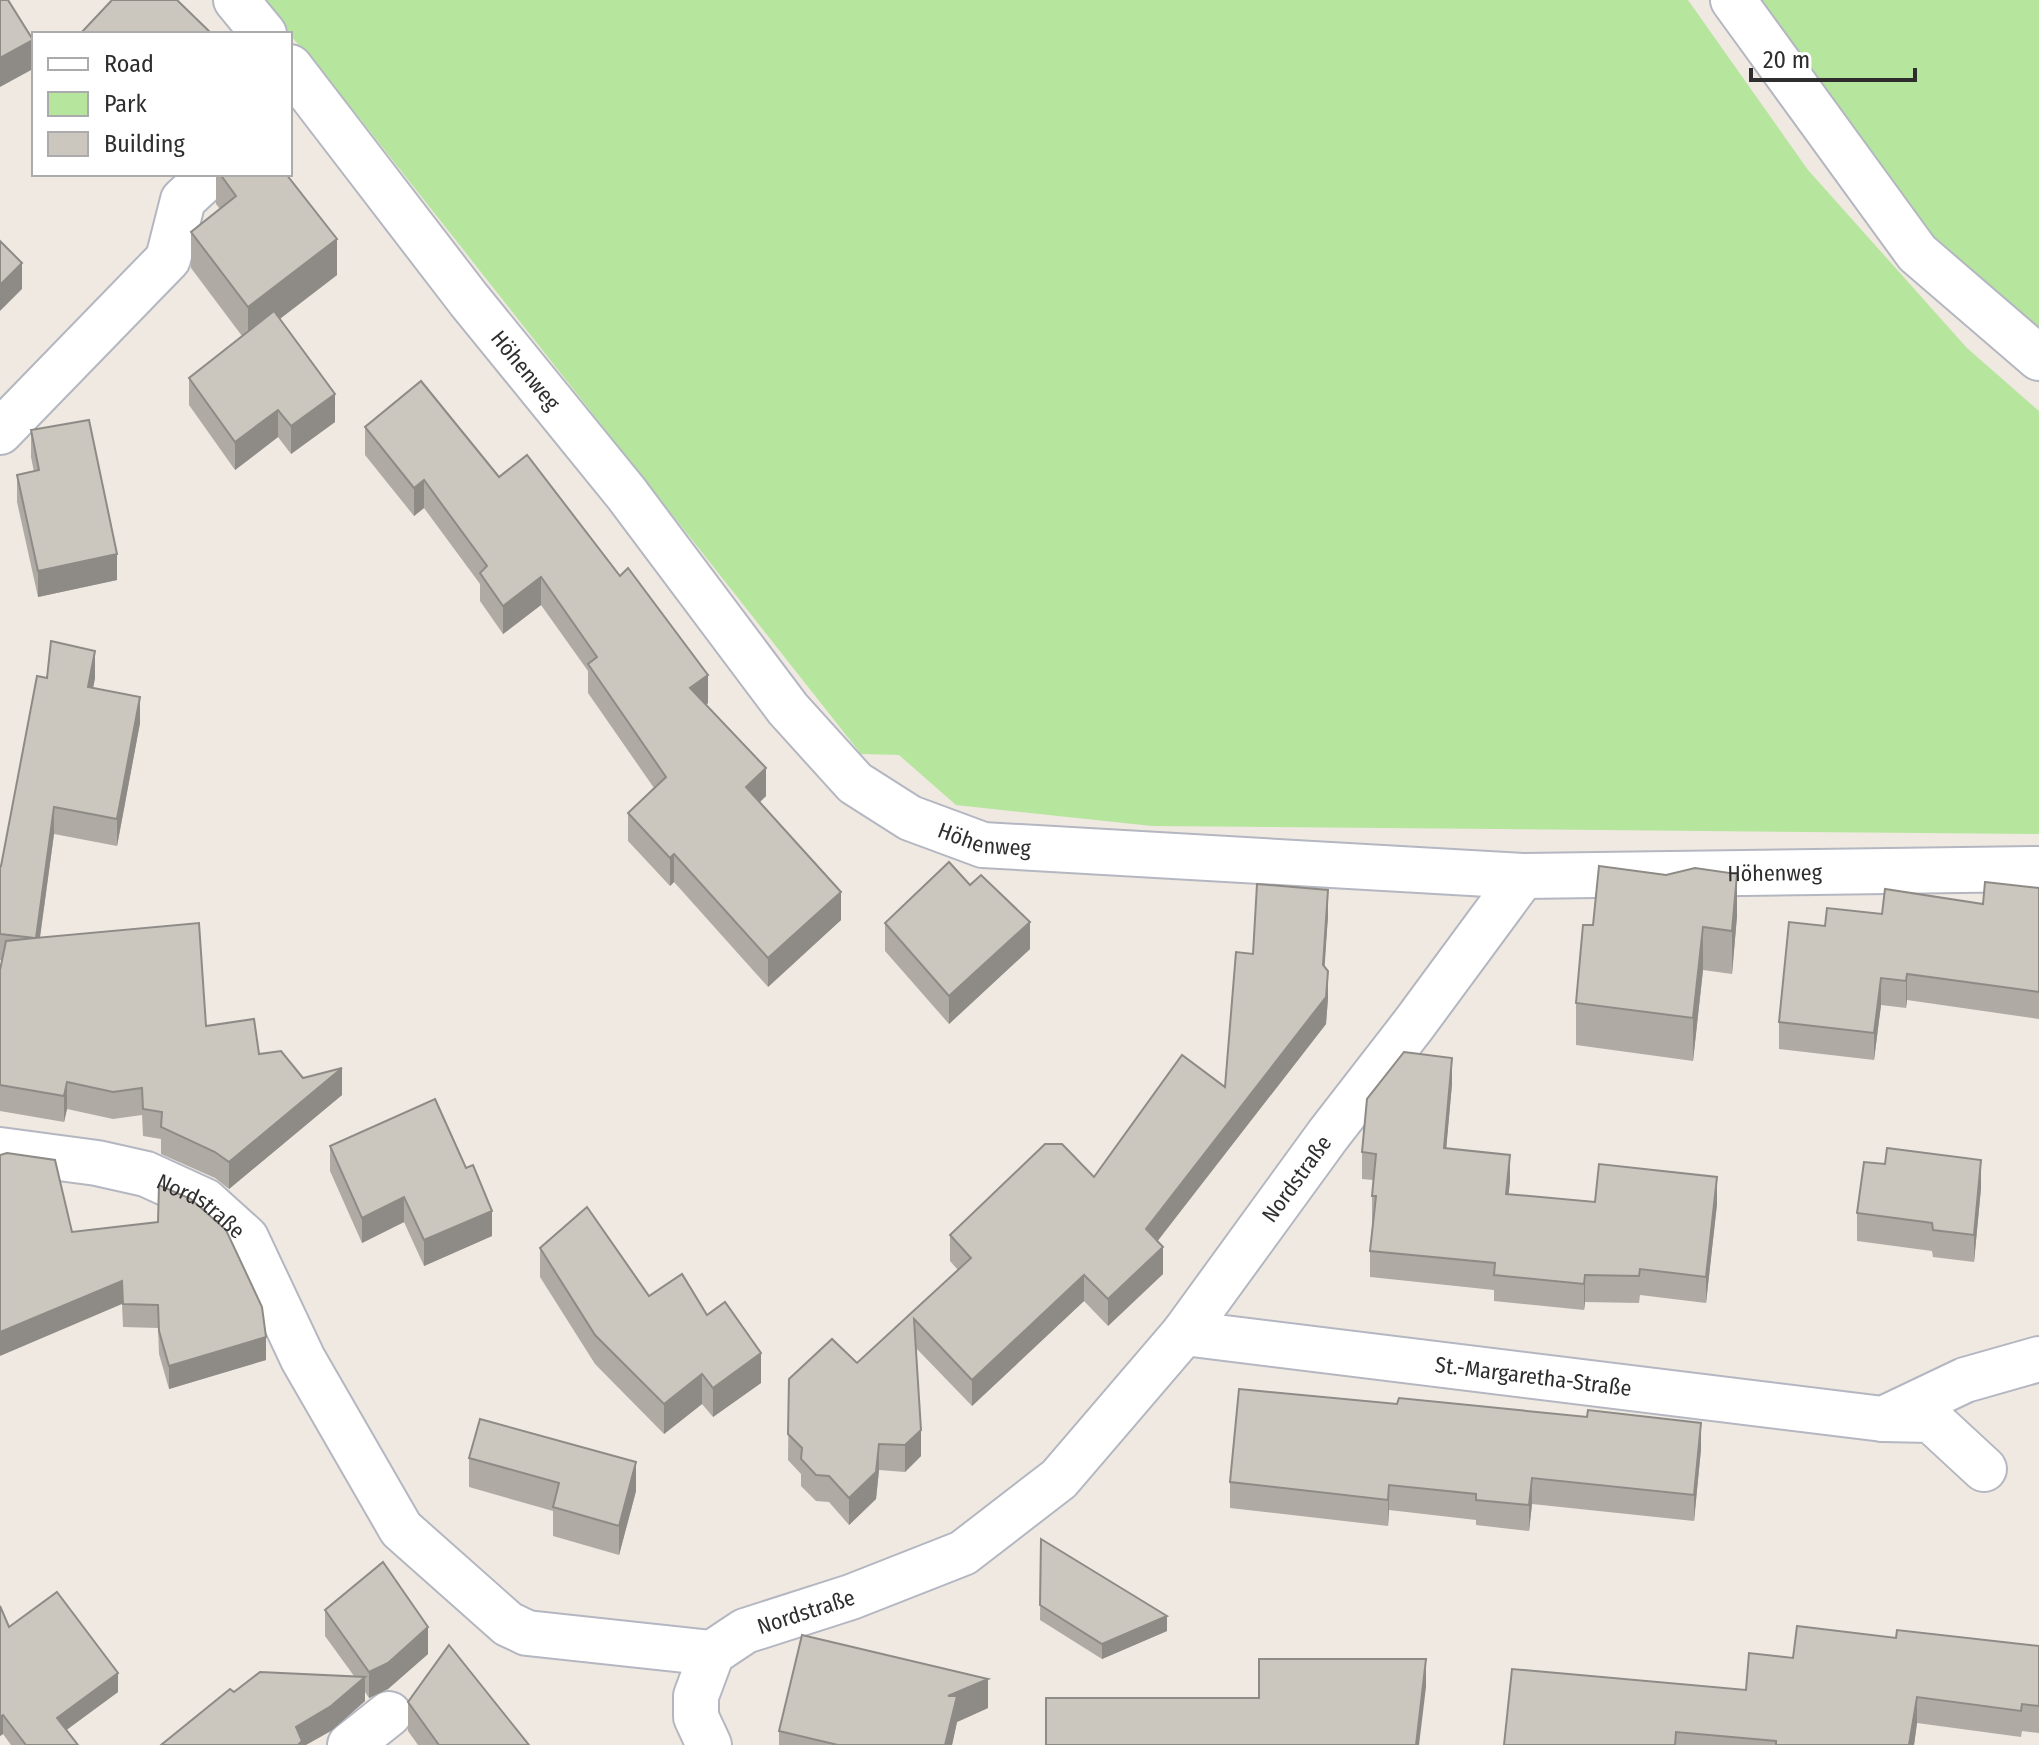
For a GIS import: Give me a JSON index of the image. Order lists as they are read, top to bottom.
{
  "streets": {
    "street": ["Höhenweg", "Nordstraße", "St.-Margaretha-Straße"]
  },
  "crossings": [
    ["Höhenweg", "Nordstraße"],
    ["Nordstraße", "St.-Margaretha-Straße"]
  ],
  "legend": ["Road", "Park", "Building"],
  "scale_bar": "20 m"
}
